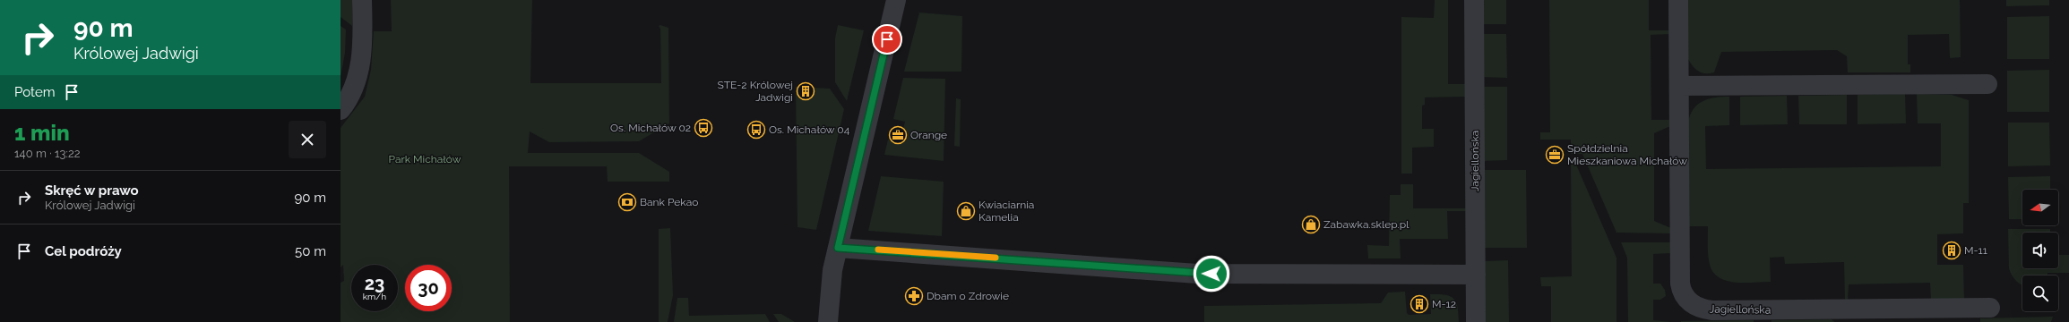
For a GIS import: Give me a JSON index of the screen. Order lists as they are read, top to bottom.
{
  "streets": {
    "street": ["Jagiellońska"]
  },
  "parks": ["Park Michałów"],
  "places": {
    "building": ["STE-2 Królowej Jadwigi", "M-11", "M-12"],
    "bus stop": ["Os. Michałów 02", "Os. Michałów 04"],
    "office": ["Orange", "Spółdzielnia Mieszkaniowa Michałów"],
    "bank": ["Bank Pekao"],
    "shop": ["Kwiaciarnia Kamelia", "Zabawka.sklep.pl"],
    "pharmacy": ["Dbam o Zdrowie"]
  },
  "north": "left",
  "page": {
    "turn": ["90 m", "Królowej Jadwigi"],
    "then": "Potem",
    "heading": ["1 min", "140 m · 13:22"],
    "list": [
      {
        "name": "Skręć w prawo",
        "note": "Królowej Jadwigi",
        "value": "90 m"
      },
      {
        "name": "Cel podróży",
        "value": "50 m"
      }
    ],
    "speed": "23 km/h",
    "limit": "30"
  }
}
